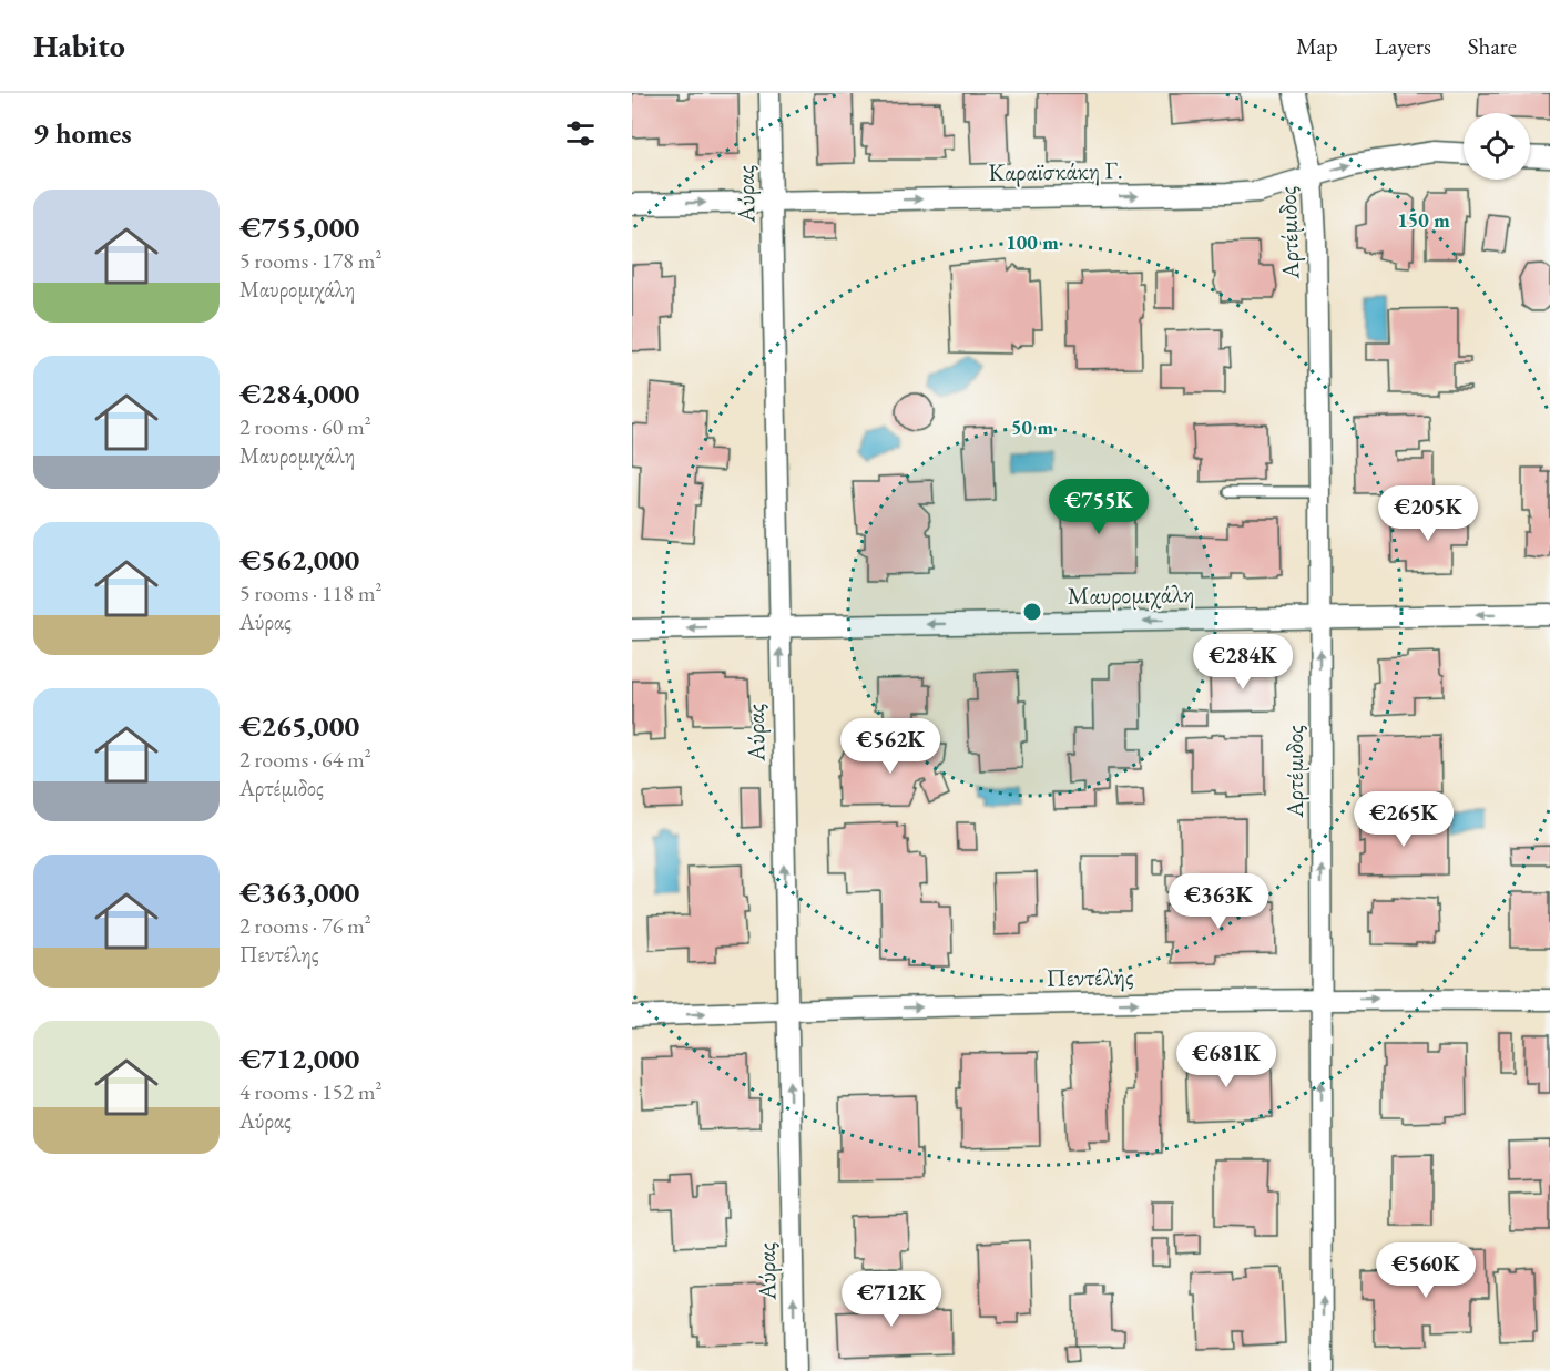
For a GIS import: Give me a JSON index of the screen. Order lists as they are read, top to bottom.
{
  "streets": {
    "street": [
      "Καραϊσκάκη Γ.",
      "Αύρας",
      "Αρτέμιδος",
      "Μαυρομιχάλη",
      "Πεντέλης"
    ]
  },
  "crossings": [
    ["Καραϊσκάκη Γ.", "Αύρας"],
    ["Καραϊσκάκη Γ.", "Αρτέμιδος"],
    ["Αύρας", "Μαυρομιχάλη"],
    ["Αύρας", "Πεντέλης"],
    ["Αρτέμιδος", "Μαυρομιχάλη"],
    ["Αρτέμιδος", "Πεντέλης"]
  ],
  "one_way": [
    "Καραϊσκάκη Γ.",
    "Αύρας",
    "Αρτέμιδος",
    "Μαυρομιχάλη",
    "Πεντέλης"
  ],
  "page": {
    "header": "Habito",
    "nav": ["Map", "Layers", "Share"],
    "heading": "9 homes",
    "list": [
      {
        "name": "€755,000",
        "note": "5 rooms · 178 m² · Μαυρομιχάλη"
      },
      {
        "name": "€284,000",
        "note": "2 rooms · 60 m² · Μαυρομιχάλη"
      },
      {
        "name": "€562,000",
        "note": "5 rooms · 118 m² · Αύρας"
      },
      {
        "name": "€265,000",
        "note": "2 rooms · 64 m² · Αρτέμιδος"
      },
      {
        "name": "€363,000",
        "note": "2 rooms · 76 m² · Πεντέλης"
      },
      {
        "name": "€712,000",
        "note": "4 rooms · 152 m² · Αύρας"
      }
    ],
    "price": [
      "€755K",
      "€205K",
      "€284K",
      "€562K",
      "€265K",
      "€363K",
      "€681K",
      "€560K",
      "€712K"
    ]
  },
  "rings": ["150 m", "100 m", "50 m"]
}
